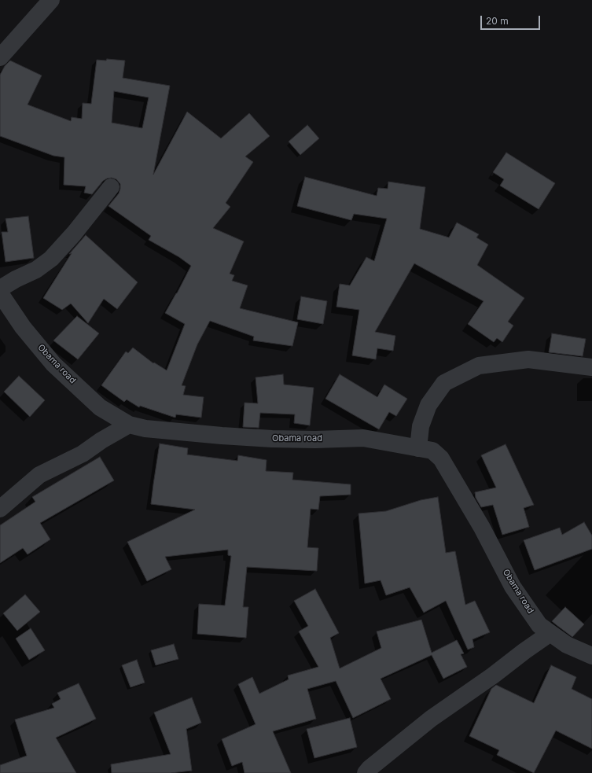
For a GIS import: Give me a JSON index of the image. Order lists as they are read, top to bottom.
{
  "streets": {
    "street": ["Obama road"]
  },
  "scale_bar": "20 m"
}
